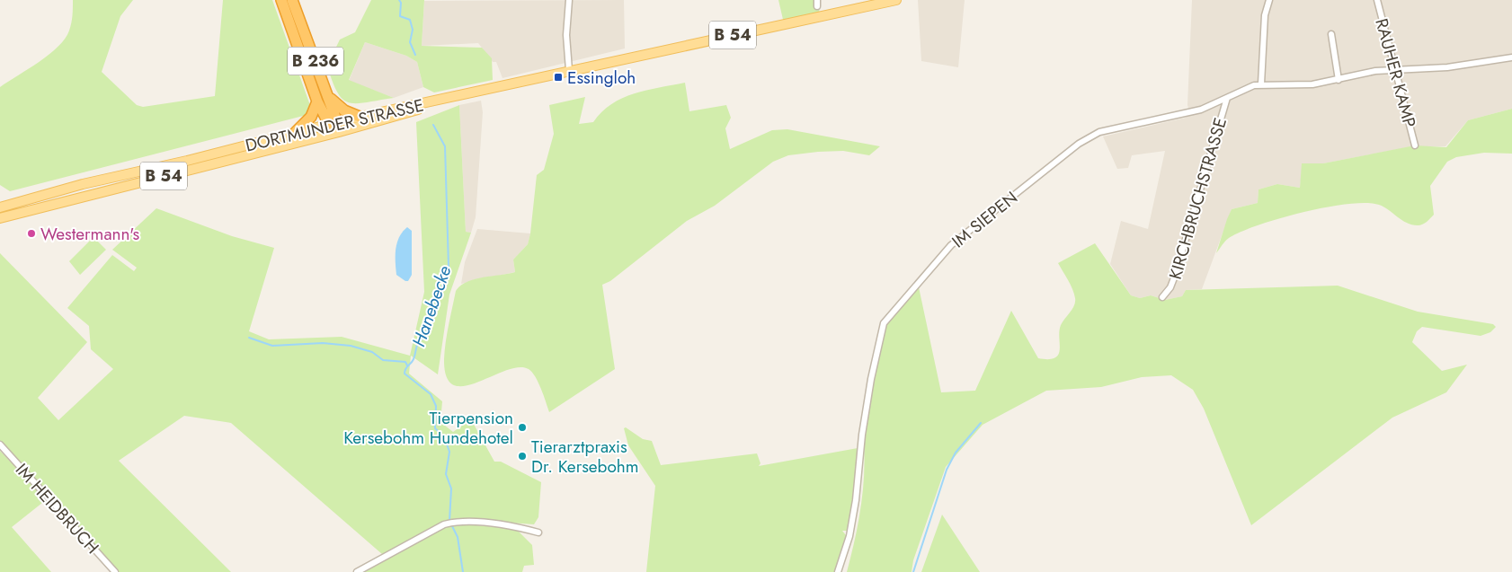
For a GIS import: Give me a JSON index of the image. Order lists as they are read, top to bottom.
{
  "streets": {
    "highway": ["B 236"],
    "main road": ["B 54", "DORTMUNDER STRASSE"],
    "street": [
      "RAUHER KAMP",
      "KIRCHBRUCHSTRASSE",
      "IM SIEPEN",
      "IM HEIDBRUCH"
    ]
  },
  "crossings": [
    ["B 54", "DORTMUNDER STRASSE"],
    ["B 236", "DORTMUNDER STRASSE"],
    ["KIRCHBRUCHSTRASSE", "IM SIEPEN"]
  ],
  "water": ["Hanebecke"],
  "places": {
    "transit": ["Essingloh"],
    "other": ["Westermann's", "Tierpension Kersebohm Hundehotel", "Tierarztpraxis Dr. Kersebohm"]
  }
}
